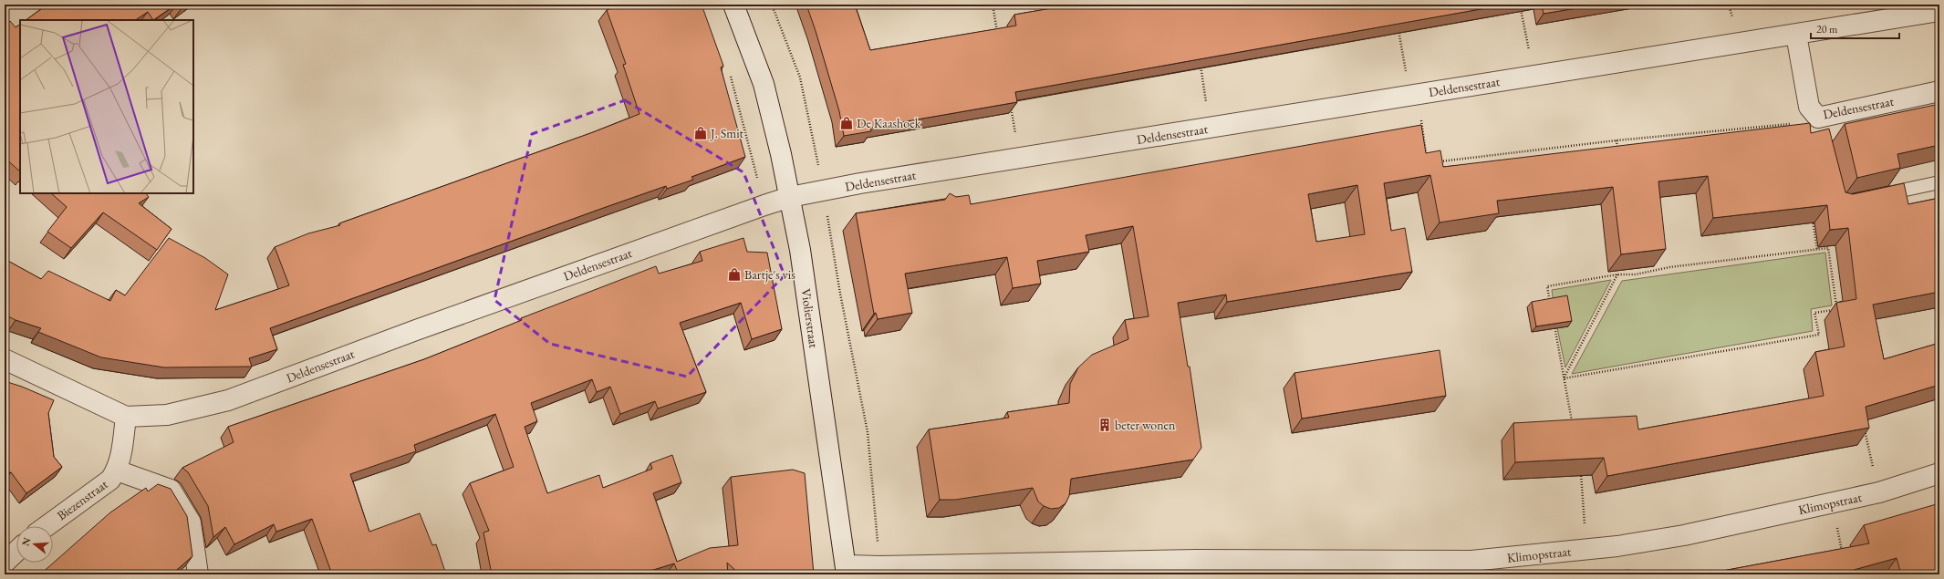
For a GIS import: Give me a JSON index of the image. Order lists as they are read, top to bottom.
{
  "streets": {
    "street": [
      "Deldensestraat",
      "Violierstraat",
      "Biezenstraat",
      "Klimopstraat"
    ]
  },
  "crossings": [
    ["Deldensestraat", "Violierstraat"],
    ["Deldensestraat", "Biezenstraat"],
    ["Violierstraat", "Klimopstraat"]
  ],
  "places": {
    "shop": ["De Kaashoek", "J. Smit", "Bartje's vis"],
    "building": ["beter wonen"]
  },
  "scale_bar": "20 m",
  "north": "left"
}
